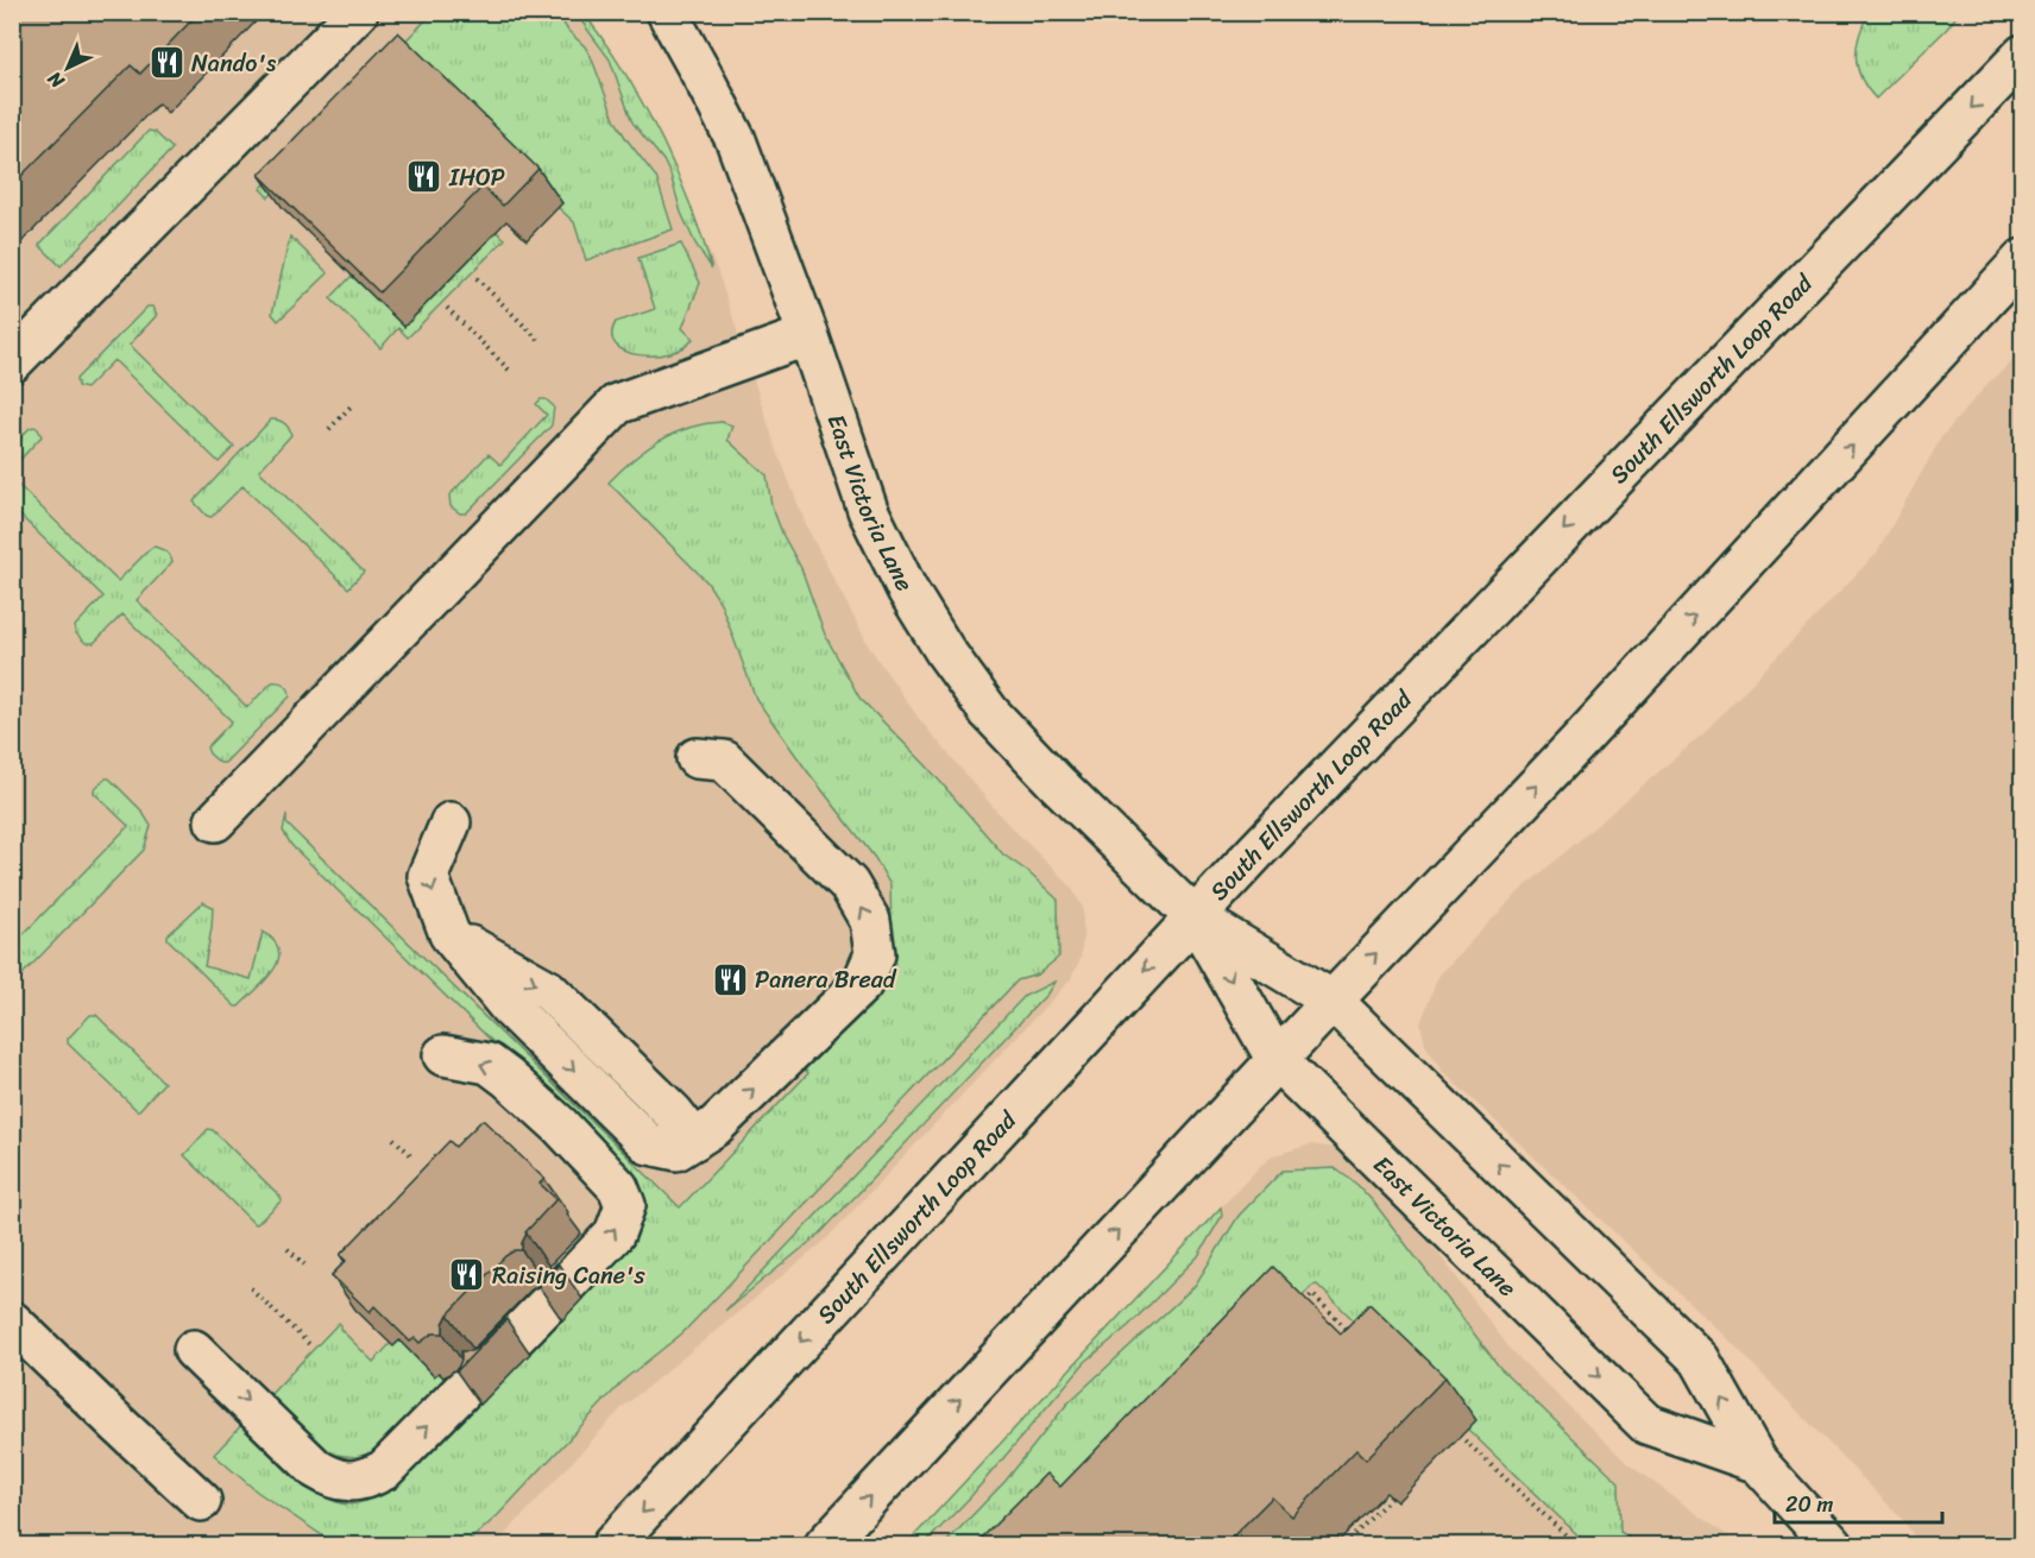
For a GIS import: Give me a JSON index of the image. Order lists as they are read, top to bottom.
{
  "streets": {
    "main road": ["South Ellsworth Loop Road", "East Victoria Lane"]
  },
  "crossings": [
    ["South Ellsworth Loop Road", "East Victoria Lane"]
  ],
  "places": {
    "restaurant": [
      "Nando's",
      "IHOP",
      "Panera Bread",
      "Raising Cane's"
    ]
  },
  "scale_bar": "20 m",
  "north": "bottom left"
}
